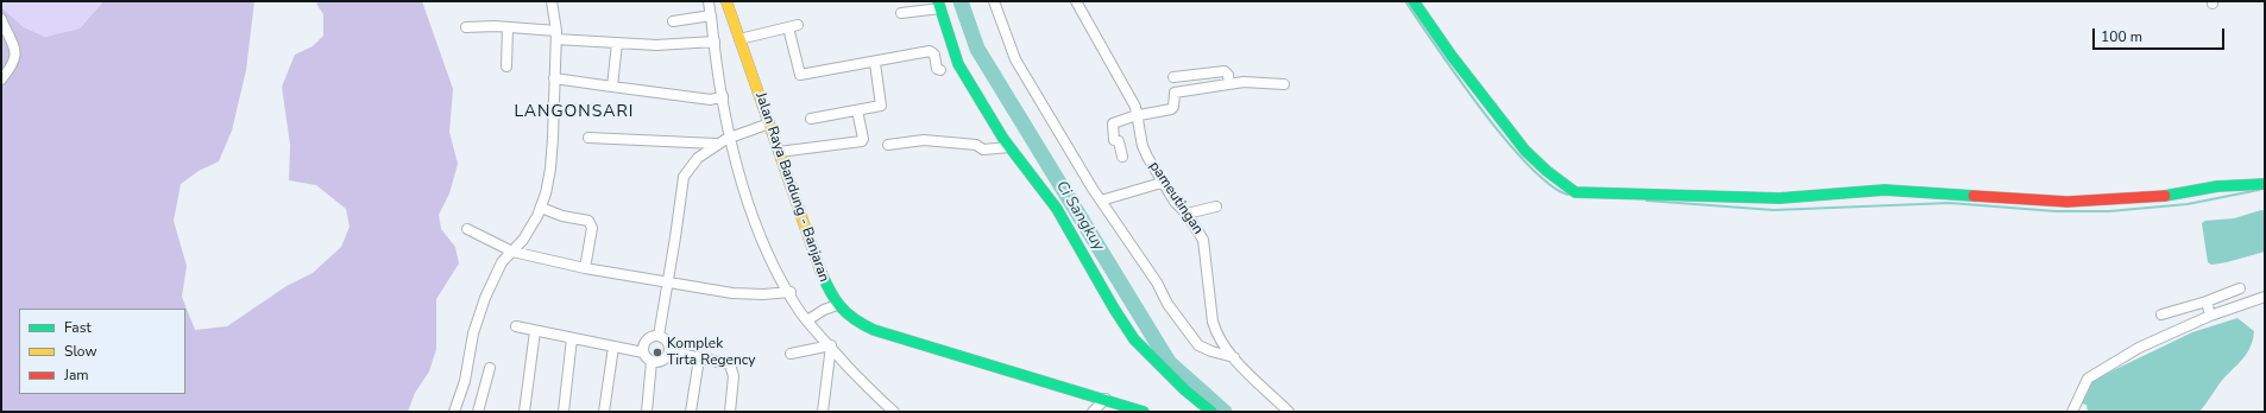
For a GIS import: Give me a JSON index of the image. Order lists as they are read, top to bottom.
{
  "streets": {
    "street": ["Jalan Raya Bandung - Banjaran", "pameutingan"]
  },
  "districts": ["LANGONSARI"],
  "water": ["Ci Sangkuy"],
  "places": ["Komplek Tirta Regency"],
  "legend": ["Fast", "Slow", "Jam"],
  "scale_bar": "100 m"
}
